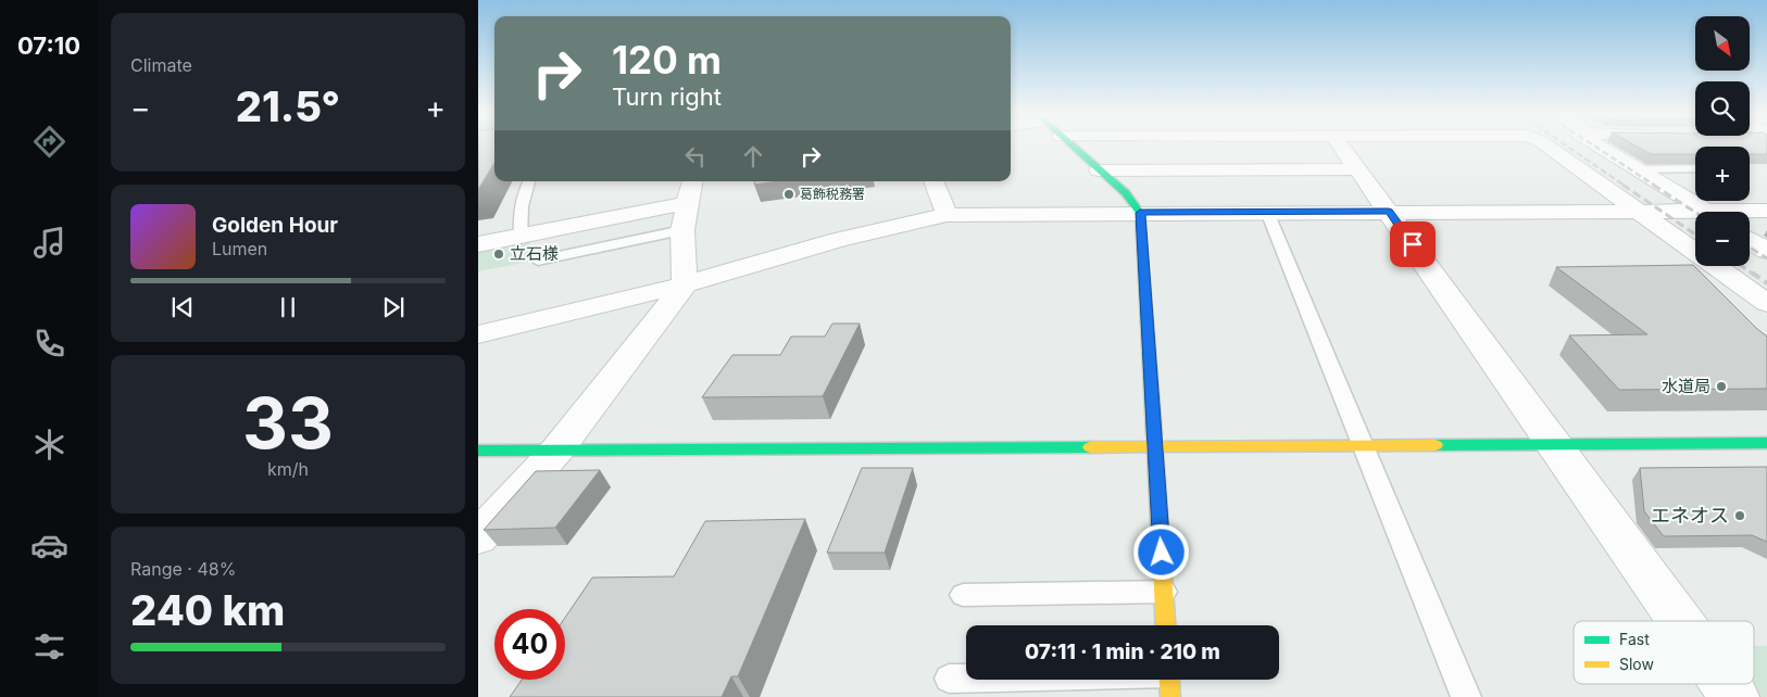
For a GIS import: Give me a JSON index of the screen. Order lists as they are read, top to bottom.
{
  "places": [
    "葛飾税務署",
    "立石様",
    "水道局",
    "エネオス"
  ],
  "legend": ["Fast", "Slow"],
  "north": "bottom right",
  "page": {
    "tabs": "07:10",
    "tile": [
      "Climate",
      ["33", "km/h"],
      ["Range · 48%", "240 km"]
    ],
    "map_buttons": ["+", "−"],
    "turn": ["120 m", "Turn right"],
    "heat": ["−", "21.5°", "+"],
    "song": ["Golden Hour", "Lumen"],
    "limit": "40",
    "trip": "07:11 · 1 min · 210 m"
  }
}
